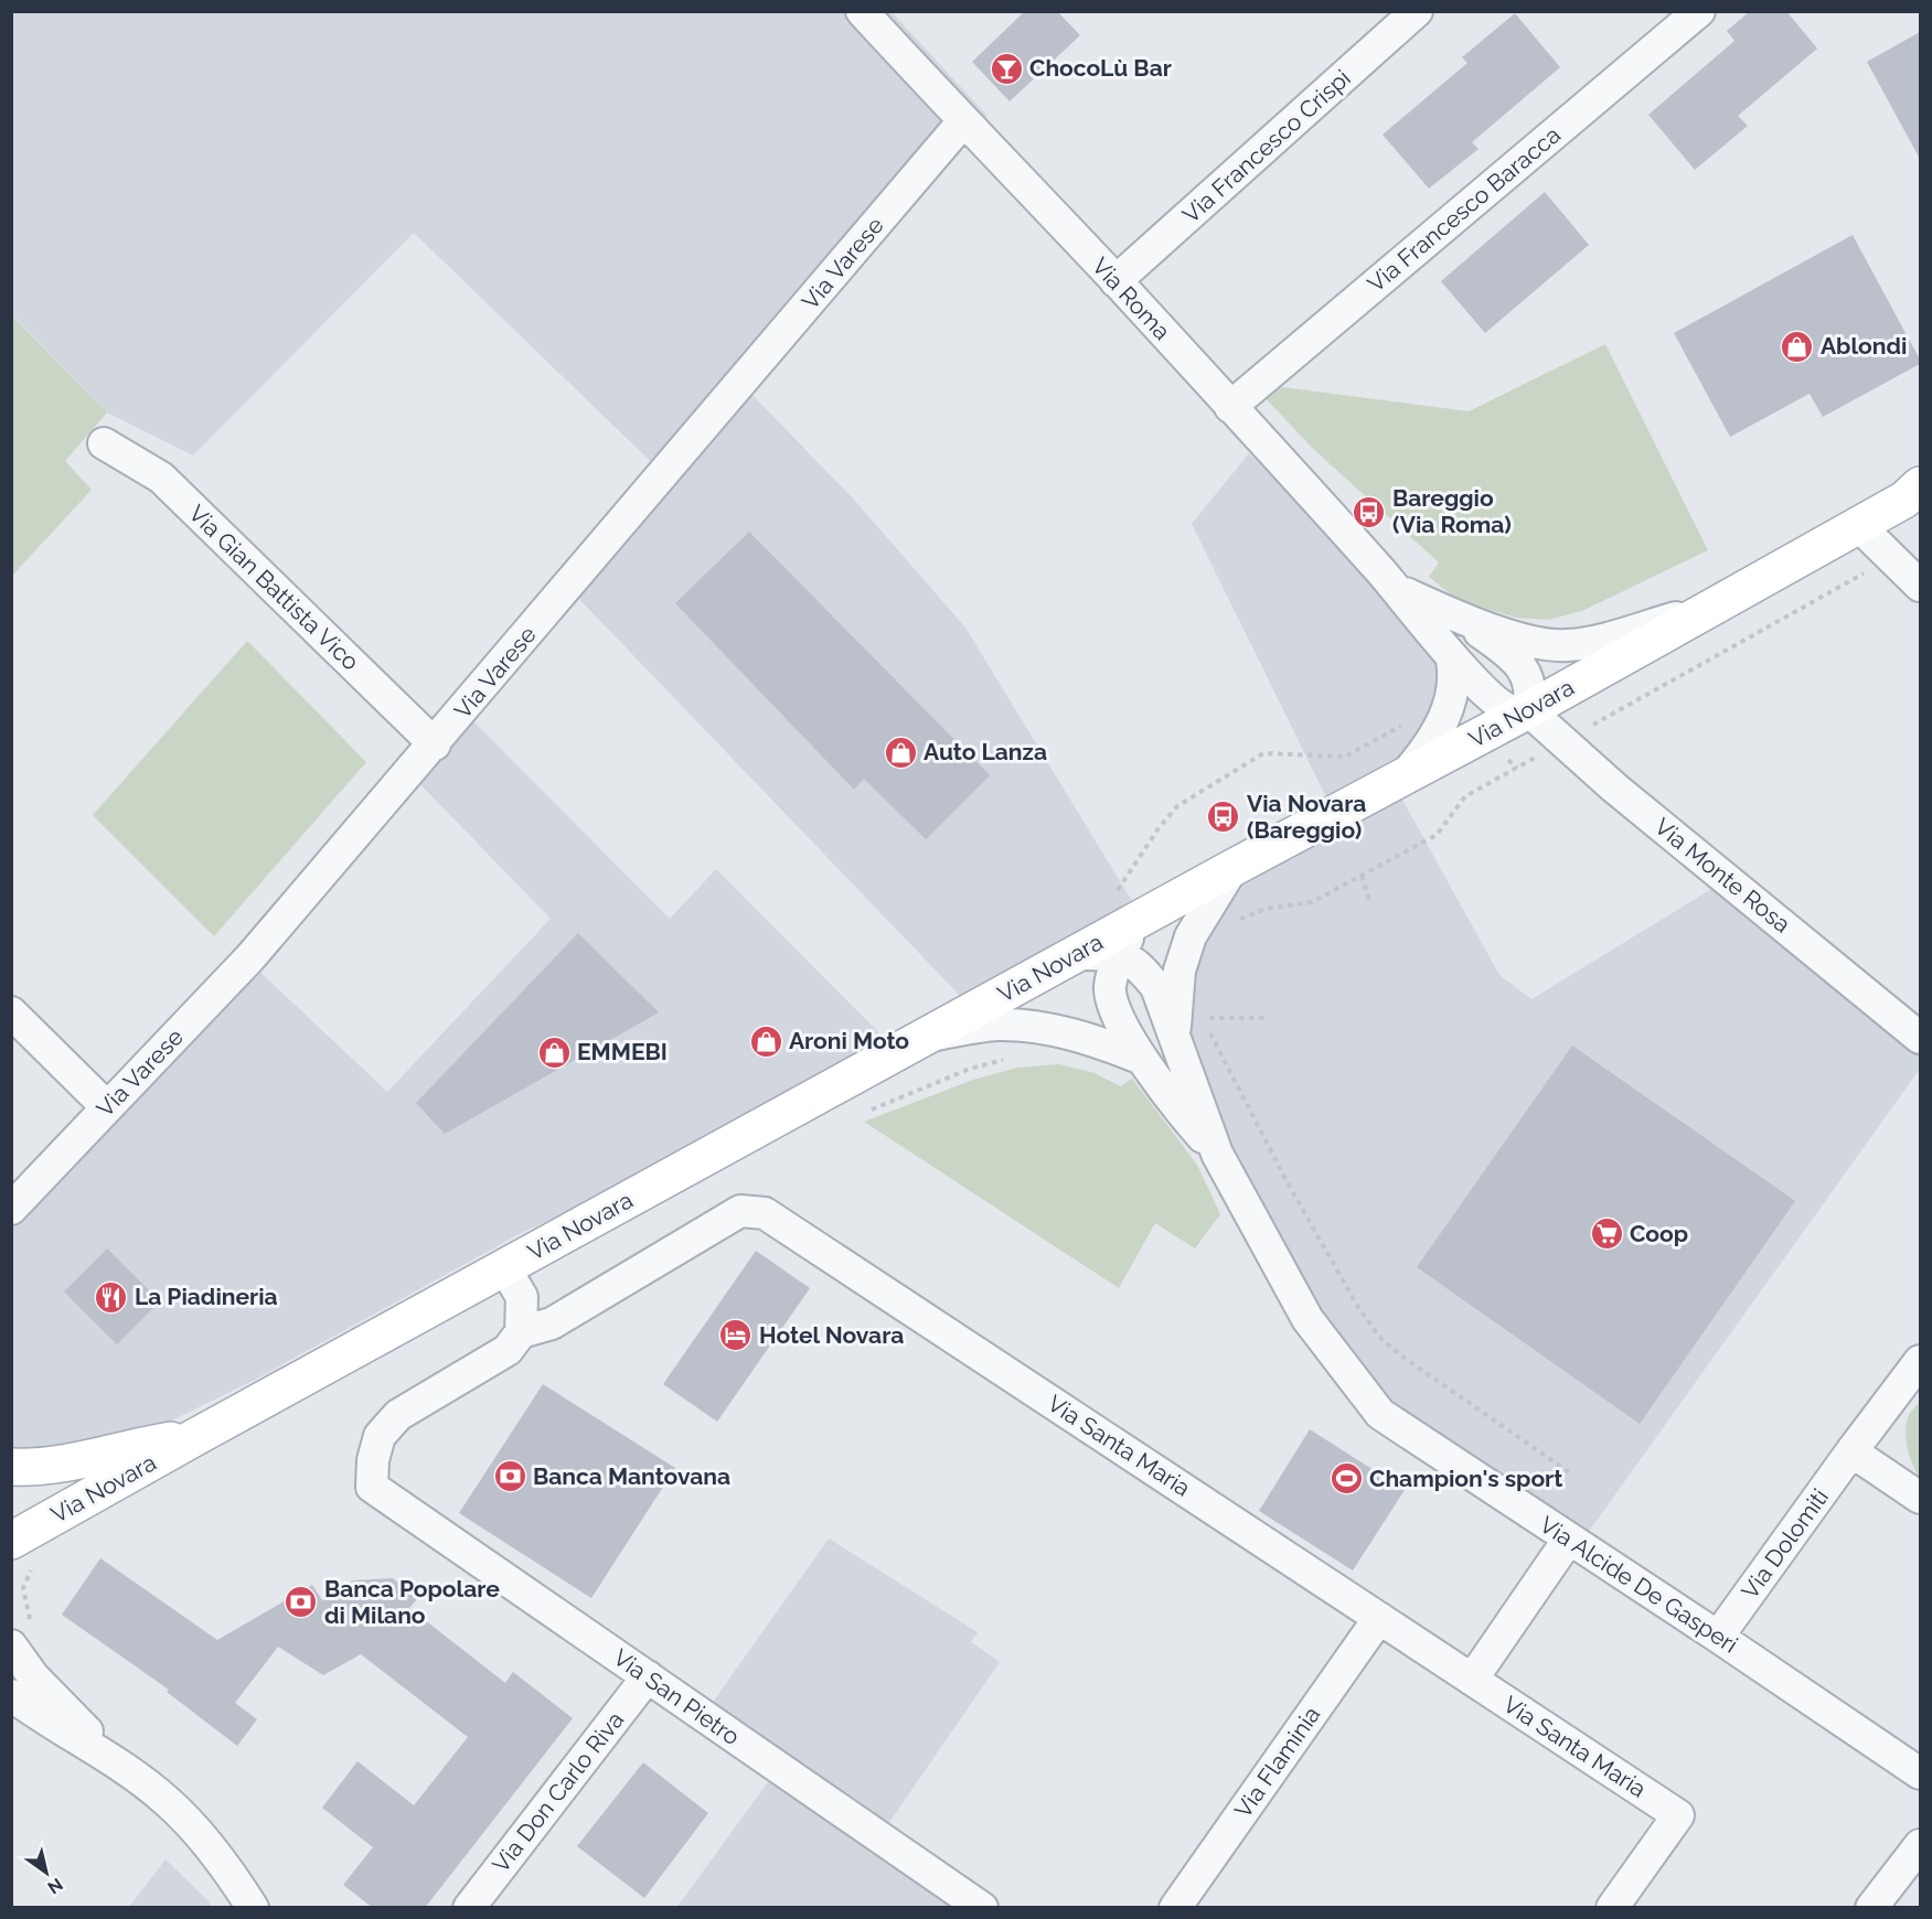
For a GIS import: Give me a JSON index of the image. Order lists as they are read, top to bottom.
{
  "streets": {
    "main road": ["Via Novara"],
    "street": [
      "Via Francesco Crispi",
      "Via Francesco Baracca",
      "Via Varese",
      "Via Roma",
      "Via Gian Battista Vico",
      "Via Monte Rosa",
      "Via Santa Maria",
      "Via Dolomiti",
      "Via Alcide De Gasperi",
      "Via San Pietro",
      "Via Flaminia",
      "Via Don Carlo Riva"
    ]
  },
  "crossings": [
    ["Via Francesco Crispi", "Via Roma"],
    ["Via Francesco Baracca", "Via Roma"],
    ["Via Varese", "Via Roma"],
    ["Via Varese", "Via Gian Battista Vico"],
    ["Via Roma", "Via Novara"],
    ["Via Roma", "Via Monte Rosa"],
    ["Via Novara", "Via Monte Rosa"],
    ["Via Novara", "Via Alcide De Gasperi"],
    ["Via Santa Maria", "Via San Pietro"],
    ["Via Santa Maria", "Via Flaminia"],
    ["Via Dolomiti", "Via Alcide De Gasperi"],
    ["Via San Pietro", "Via Don Carlo Riva"]
  ],
  "places": {
    "bar": ["ChocoLù Bar"],
    "shop": [
      "Ablondi",
      "Auto Lanza",
      "Aroni Moto",
      "EMMEBI"
    ],
    "bus stop": ["Bareggio (Via Roma)", "Via Novara (Bareggio)"],
    "supermarket": ["Coop"],
    "restaurant": ["La Piadineria"],
    "hotel": ["Hotel Novara"],
    "bank": ["Banca Mantovana", "Banca Popolare di Milano"],
    "sports": ["Champion's sport"]
  },
  "north": "bottom right"
}
